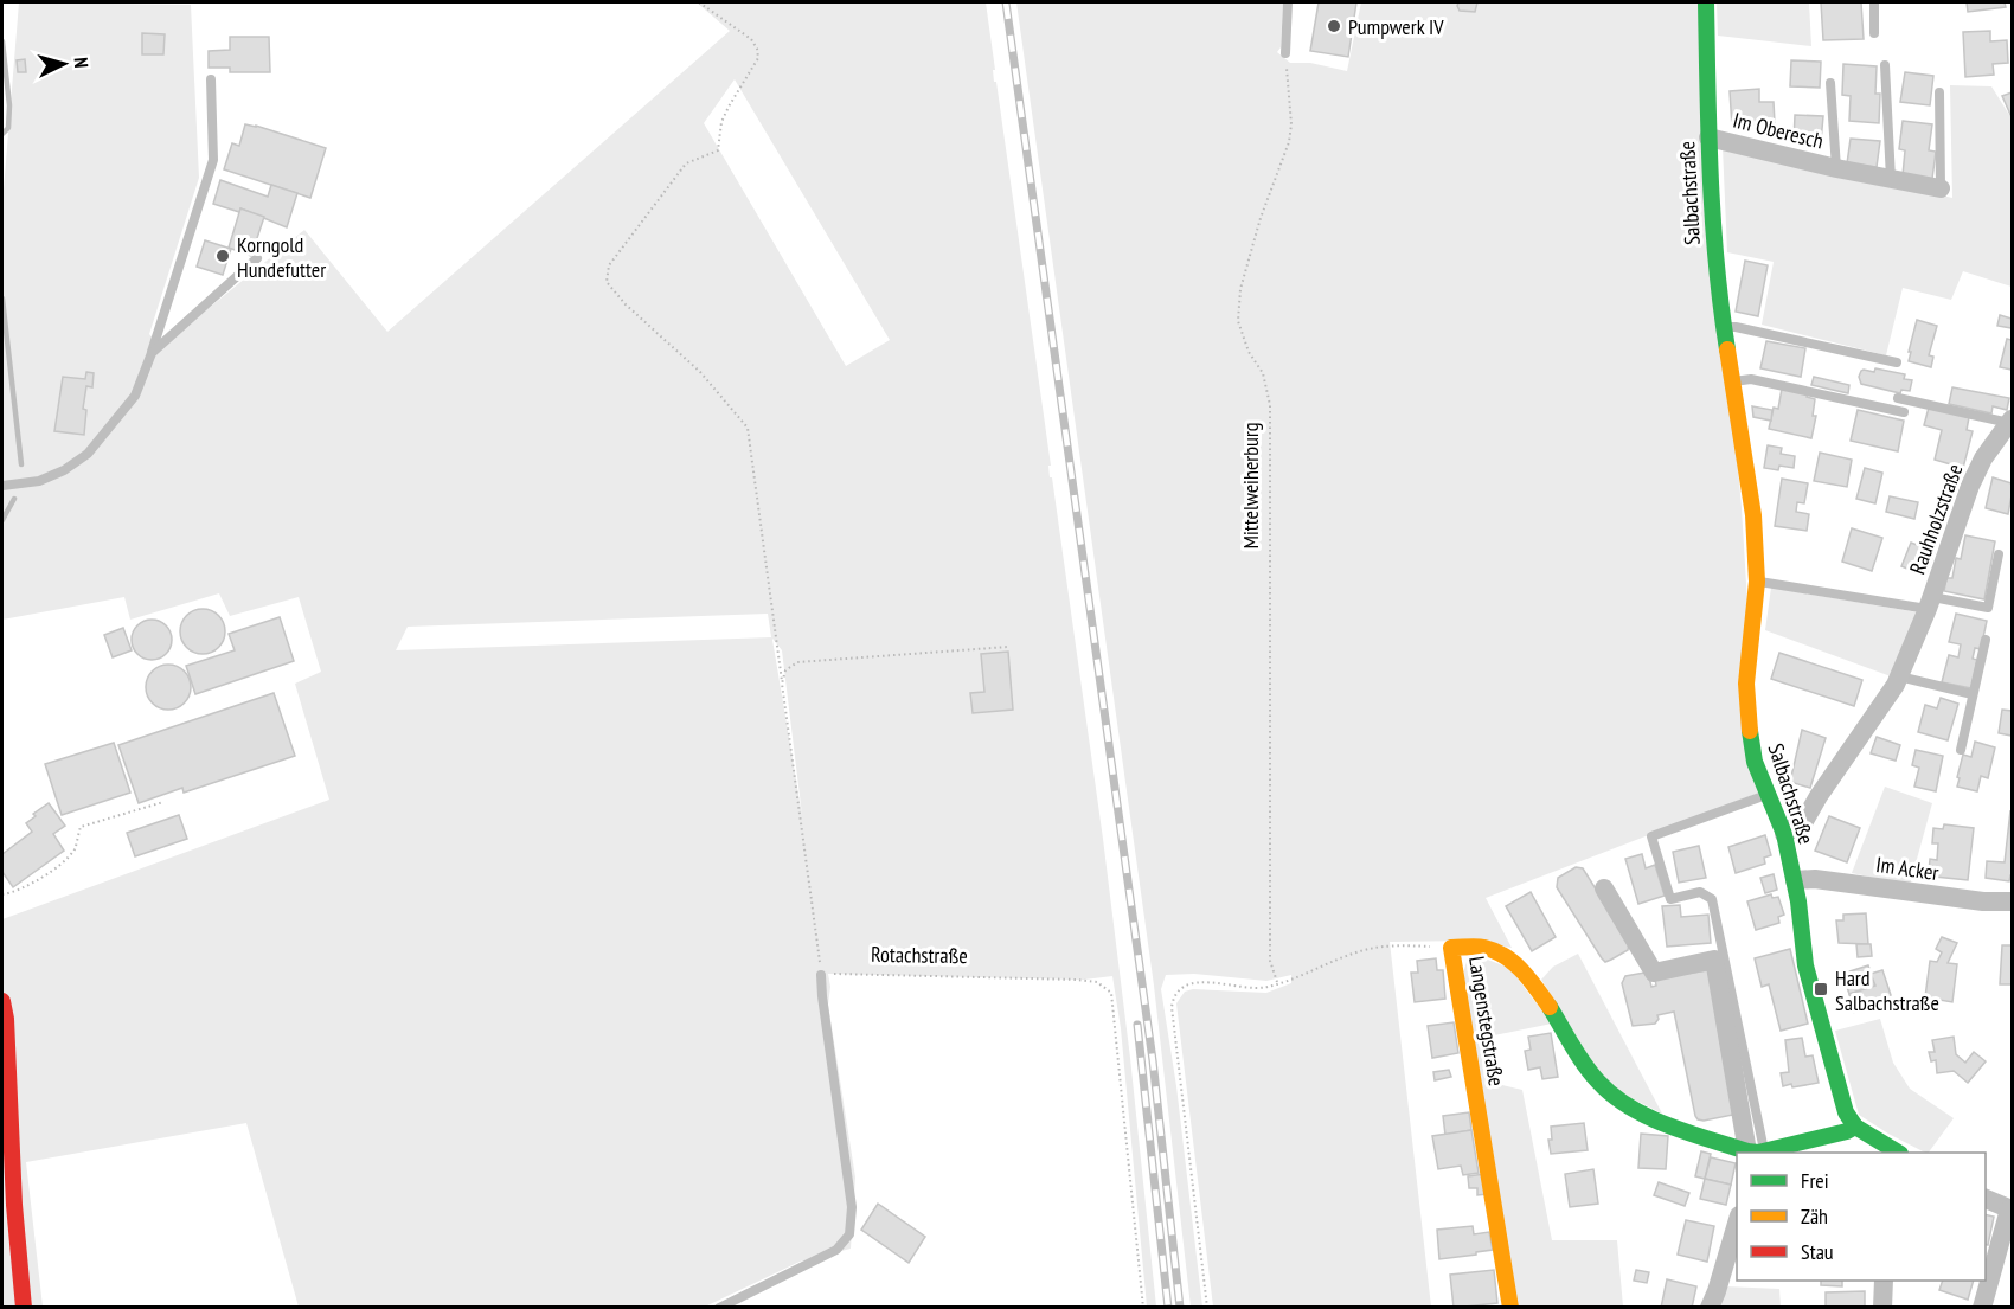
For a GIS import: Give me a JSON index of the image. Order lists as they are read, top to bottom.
{
  "streets": {
    "street": [
      "Im Oberesch",
      "Salbachstraße",
      "Rauhholzstraße",
      "Im Acker",
      "Langenstegstraße"
    ],
    "path": ["Mittelweiherburg", "Rotachstraße"]
  },
  "crossings": [
    ["Im Oberesch", "Salbachstraße"],
    ["Salbachstraße", "Rauhholzstraße"],
    ["Salbachstraße", "Im Acker"]
  ],
  "places": {
    "other": ["Pumpwerk IV", "Korngold Hundefutter"],
    "transit": ["Hard Salbachstraße"]
  },
  "legend": ["Frei", "Zäh", "Stau"],
  "north": "right"
}
